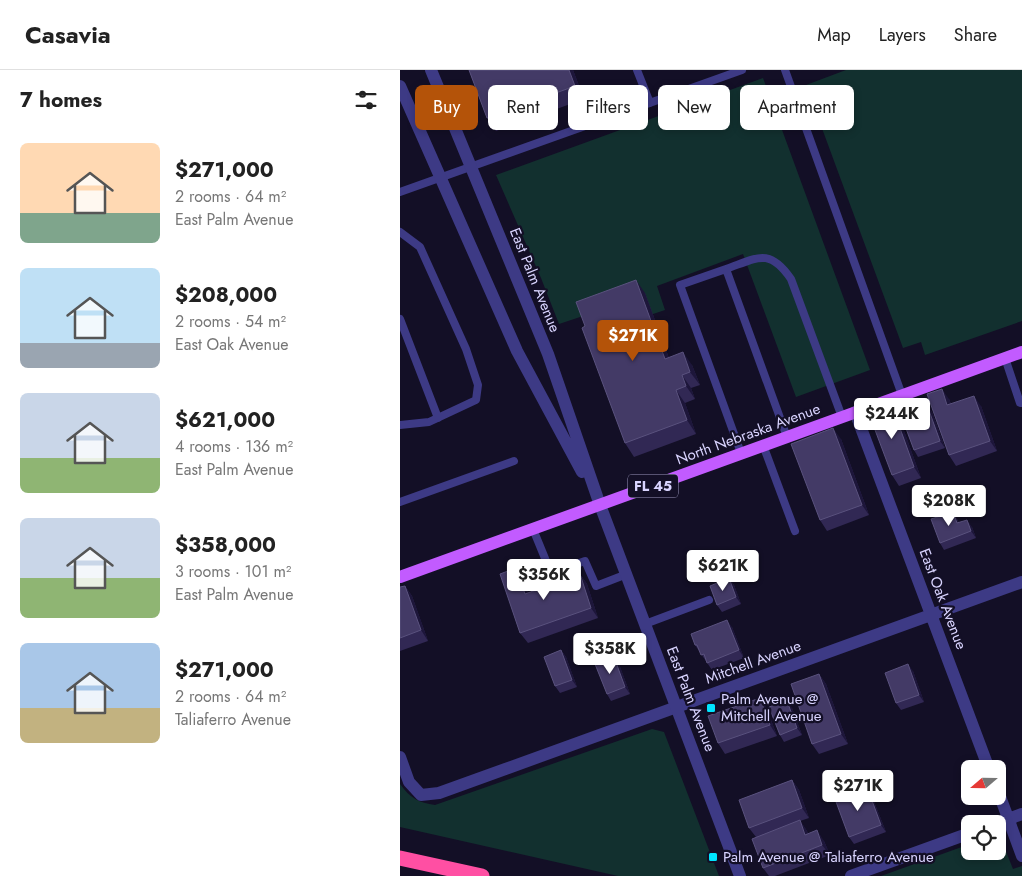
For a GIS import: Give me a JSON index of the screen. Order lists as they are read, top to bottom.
{
  "streets": {
    "main road": ["North Nebraska Avenue", "FL 45"],
    "street": ["East Palm Avenue", "East Oak Avenue", "Mitchell Avenue"]
  },
  "crossings": [
    ["East Palm Avenue", "North Nebraska Avenue"],
    ["East Palm Avenue", "Mitchell Avenue"],
    ["North Nebraska Avenue", "East Oak Avenue"],
    ["East Oak Avenue", "Mitchell Avenue"]
  ],
  "places": {
    "transit": ["Palm Avenue @ Mitchell Avenue", "Palm Avenue @ Taliaferro Avenue"]
  },
  "north": "left",
  "page": {
    "header": "Casavia",
    "nav": ["Map", "Layers", "Share"],
    "heading": "7 homes",
    "chip": [
      "Buy",
      "Rent",
      "Filters",
      "New",
      "Apartment"
    ],
    "list": [
      {
        "name": "$271,000",
        "note": "2 rooms · 64 m² · East Palm Avenue"
      },
      {
        "name": "$208,000",
        "note": "2 rooms · 54 m² · East Oak Avenue"
      },
      {
        "name": "$621,000",
        "note": "4 rooms · 136 m² · East Palm Avenue"
      },
      {
        "name": "$358,000",
        "note": "3 rooms · 101 m² · East Palm Avenue"
      },
      {
        "name": "$271,000",
        "note": "2 rooms · 64 m² · Taliaferro Avenue"
      }
    ],
    "price": [
      "$271K",
      "$244K",
      "$208K",
      "$621K",
      "$356K",
      "$358K",
      "$271K"
    ]
  }
}
